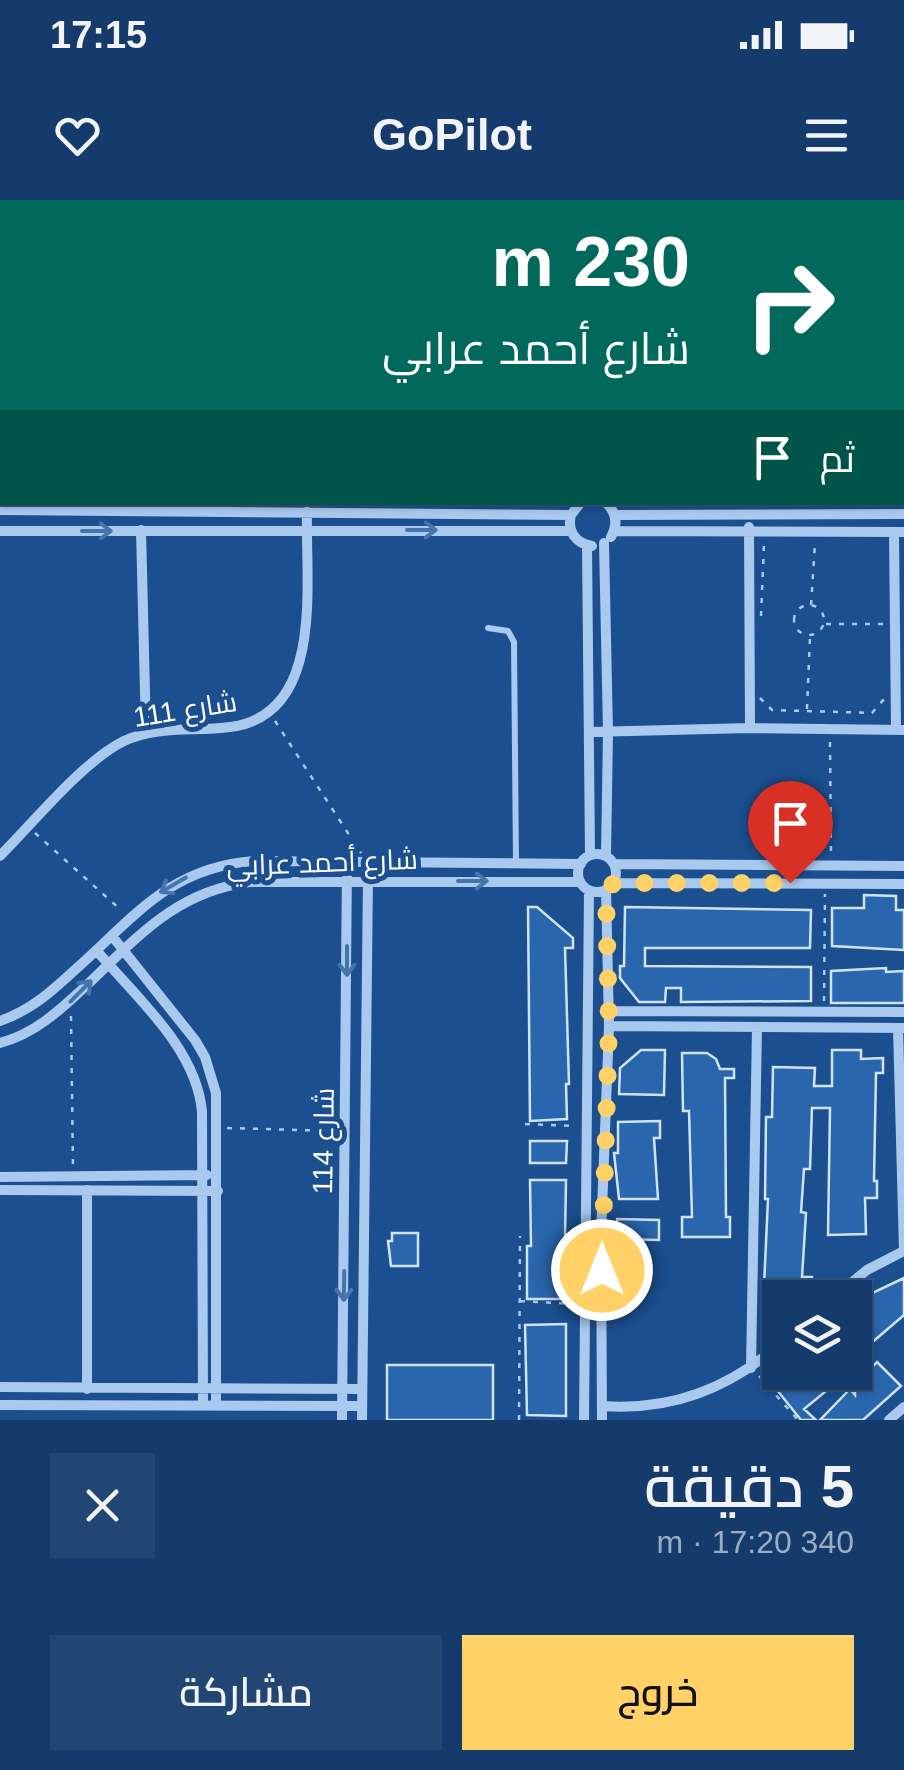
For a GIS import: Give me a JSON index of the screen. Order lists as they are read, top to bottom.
{
  "streets": {
    "street": ["شارع 111", "شارع أحمد عرابي", "شارع 114"]
  },
  "crossings": [
    ["شارع أحمد عرابي", "شارع 114"]
  ],
  "page": {
    "status": "17:15",
    "header": "GoPilot",
    "turn": ["230 m", "شارع أحمد عرابي"],
    "then": "ثم",
    "heading": ["5 دقيقة", "340 m · 17:20"],
    "buttons": ["خروج", "مشاركة"]
  }
}
